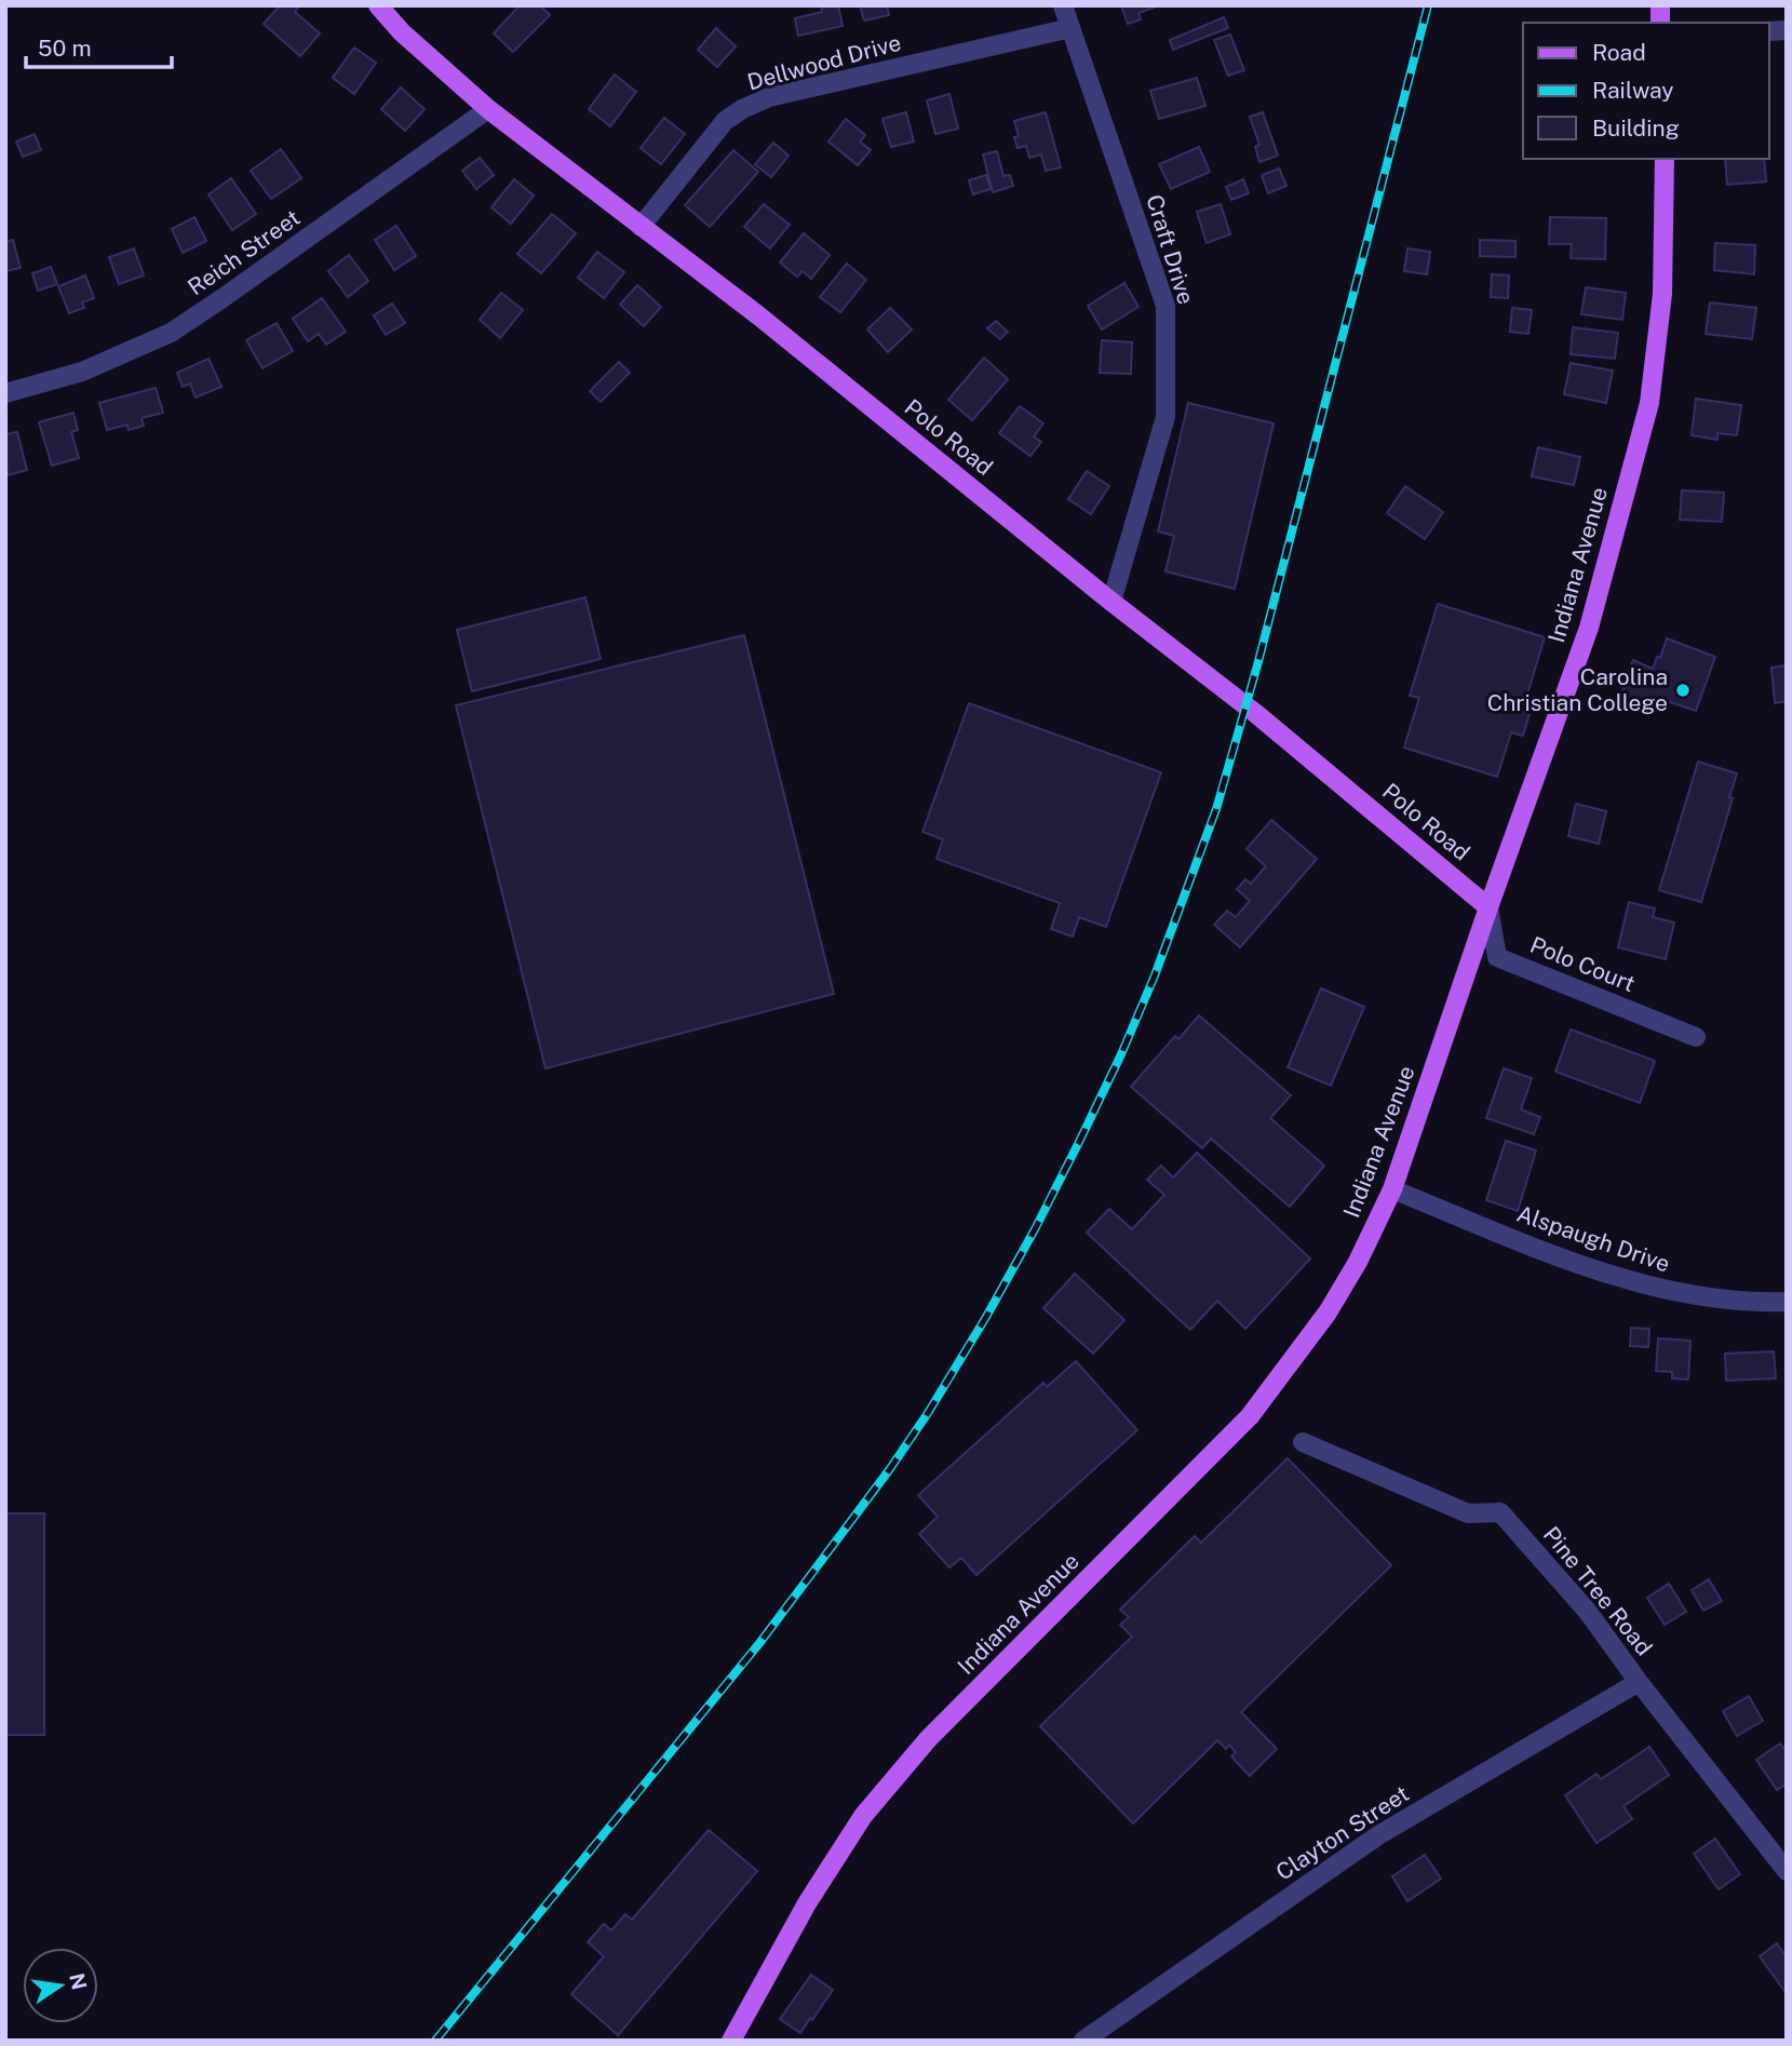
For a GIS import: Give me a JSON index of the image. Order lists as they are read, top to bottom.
{
  "streets": {
    "main road": ["Polo Road", "Indiana Avenue"],
    "street": [
      "Dellwood Drive",
      "Craft Drive",
      "Reich Street",
      "Polo Court",
      "Alspaugh Drive",
      "Pine Tree Road",
      "Clayton Street"
    ]
  },
  "crossings": [
    ["Dellwood Drive", "Craft Drive"],
    ["Dellwood Drive", "Polo Road"],
    ["Craft Drive", "Polo Road"],
    ["Reich Street", "Polo Road"],
    ["Polo Road", "Indiana Avenue"],
    ["Polo Road", "Polo Court"],
    ["Indiana Avenue", "Polo Court"],
    ["Indiana Avenue", "Alspaugh Drive"],
    ["Pine Tree Road", "Clayton Street"]
  ],
  "places": ["Carolina Christian College"],
  "legend": ["Road", "Railway", "Building"],
  "scale_bar": "50 m",
  "north": "right"
}
